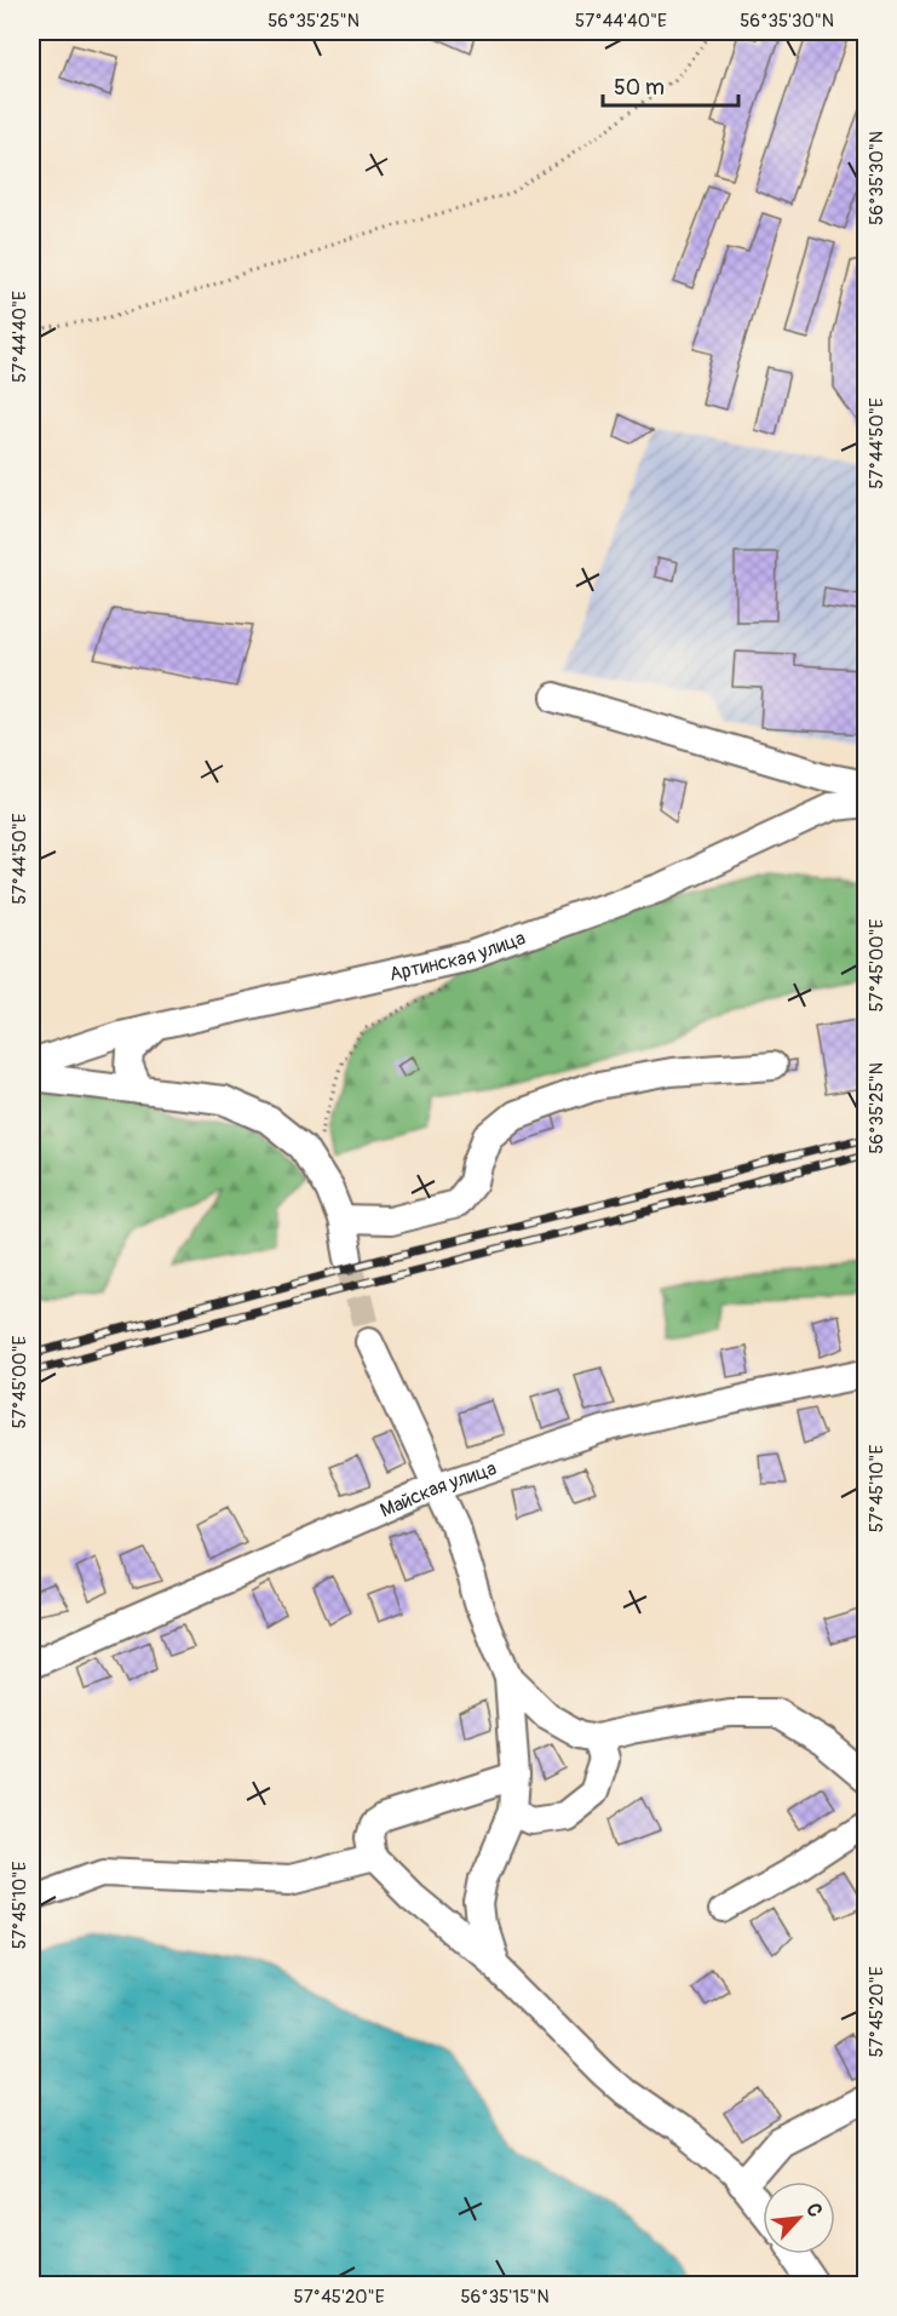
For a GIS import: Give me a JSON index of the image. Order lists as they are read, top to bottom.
{
  "streets": {
    "street": ["Артинская улица", "Майская улица"]
  },
  "scale_bar": "50 m",
  "north": "top right",
  "coordinates": [
    "56°35'25\"N",
    "57°44'40\"E",
    "56°35'30\"N",
    "57°44'50\"E",
    "57°45'00\"E",
    "57°45'10\"E",
    "57°45'20\"E",
    "56°35'15\"N"
  ]
}
